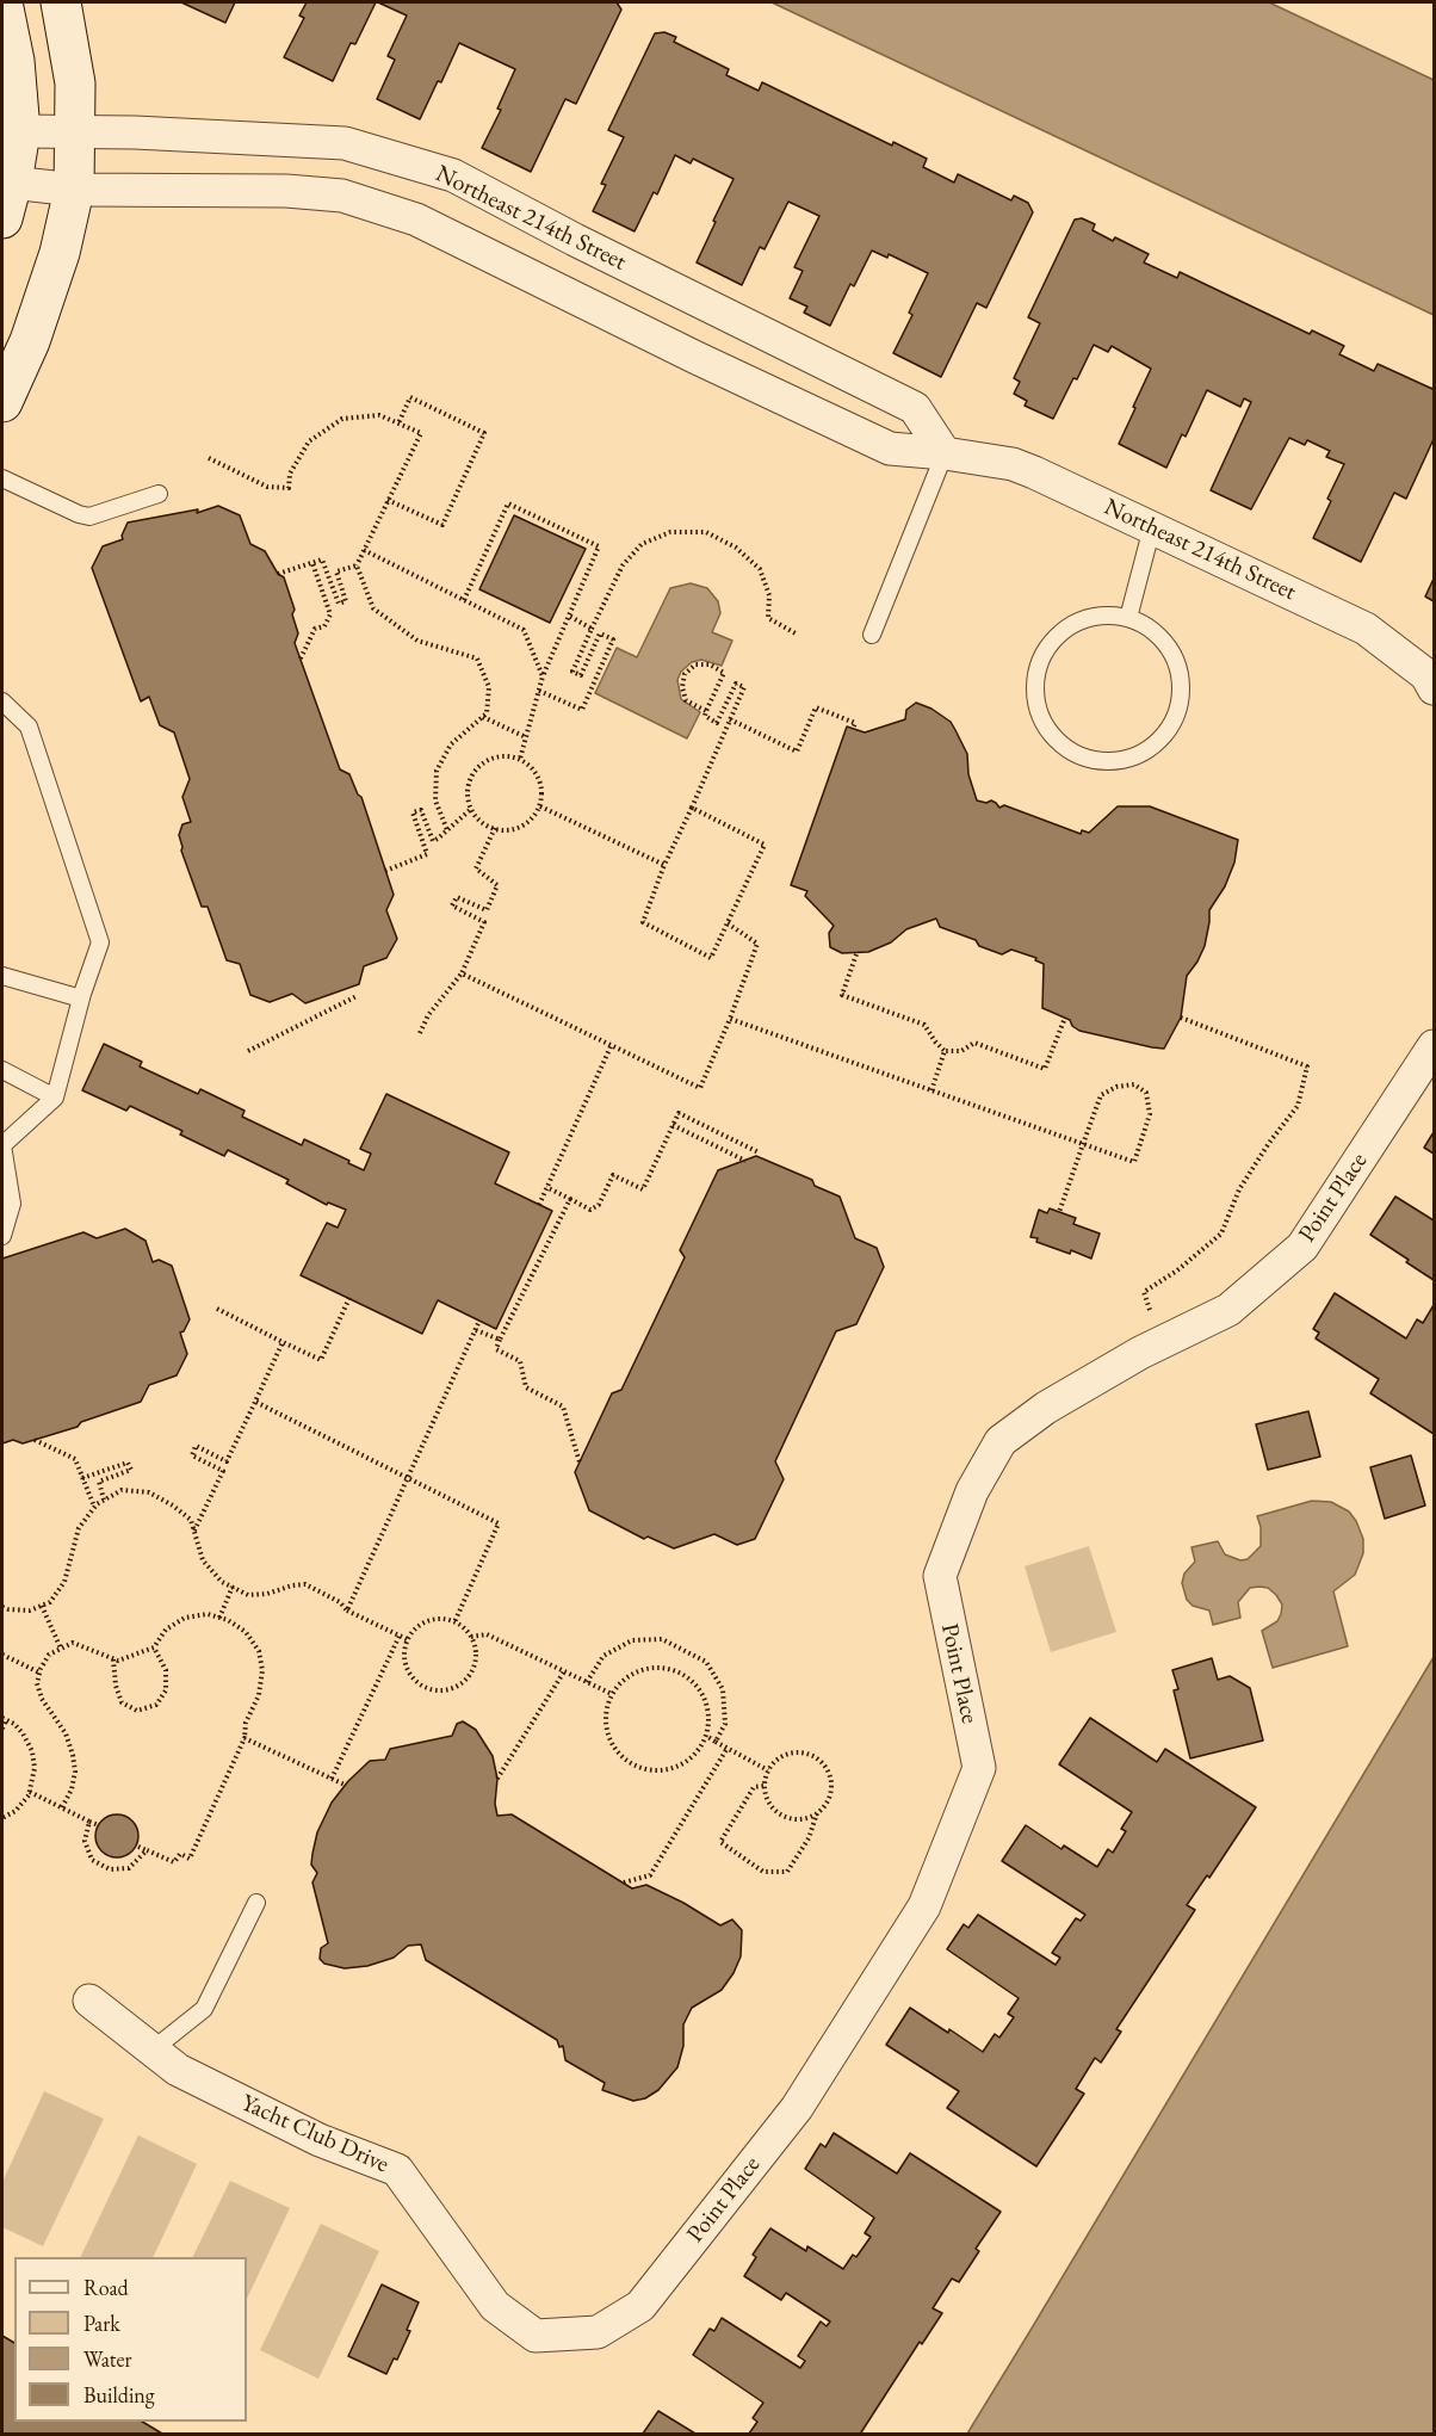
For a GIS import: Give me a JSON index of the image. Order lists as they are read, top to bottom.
{
  "streets": {
    "street": ["Northeast 214th Street", "Point Place", "Yacht Club Drive"]
  },
  "crossings": [
    ["Point Place", "Yacht Club Drive"]
  ],
  "legend": [
    "Road",
    "Park",
    "Water",
    "Building"
  ]
}
